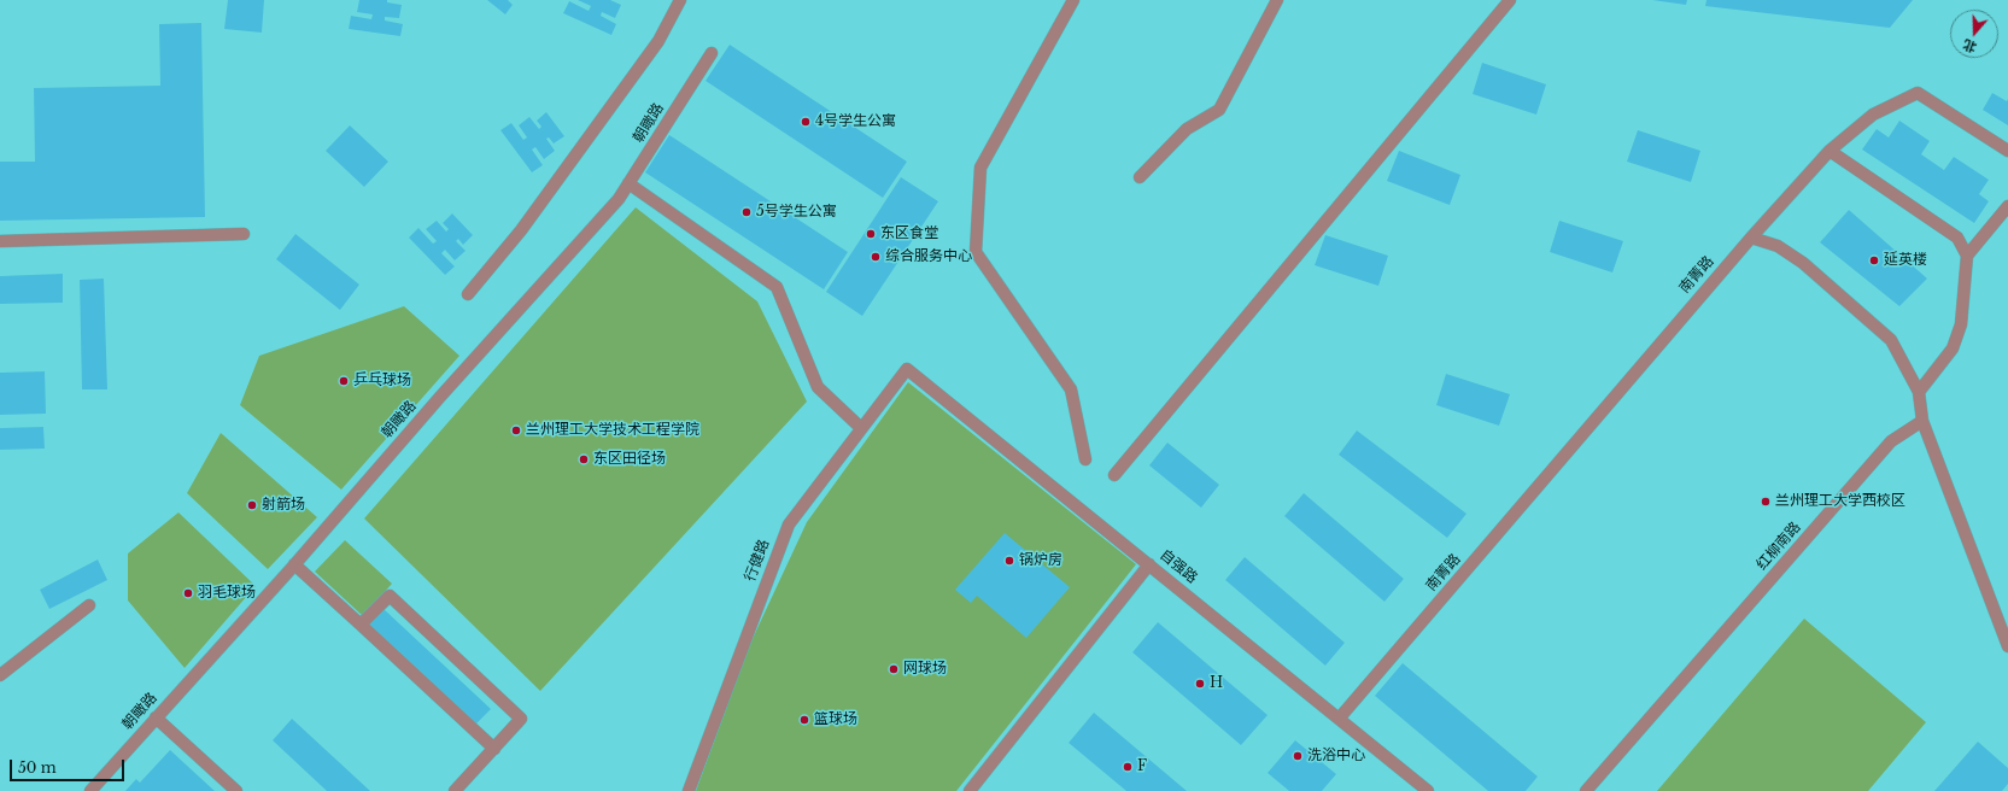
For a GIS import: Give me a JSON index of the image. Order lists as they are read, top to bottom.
{
  "streets": {
    "street": [
      "朝瞰路",
      "南菁路",
      "红柳南路",
      "行健路",
      "自强路"
    ]
  },
  "crossings": [
    ["南菁路", "自强路"],
    ["行健路", "自强路"]
  ],
  "places": [
    "4号学生公寓",
    "5号学生公寓",
    "东区食堂",
    "综合服务中心",
    "延英楼",
    "乒乓球场",
    "兰州理工大学技术工程学院",
    "东区田径场",
    "兰州理工大学西校区",
    "射箭场",
    "锅炉房",
    "羽毛球场",
    "网球场",
    "H",
    "篮球场",
    "洗浴中心",
    "F"
  ],
  "scale_bar": "50 m",
  "north": "bottom"
}
